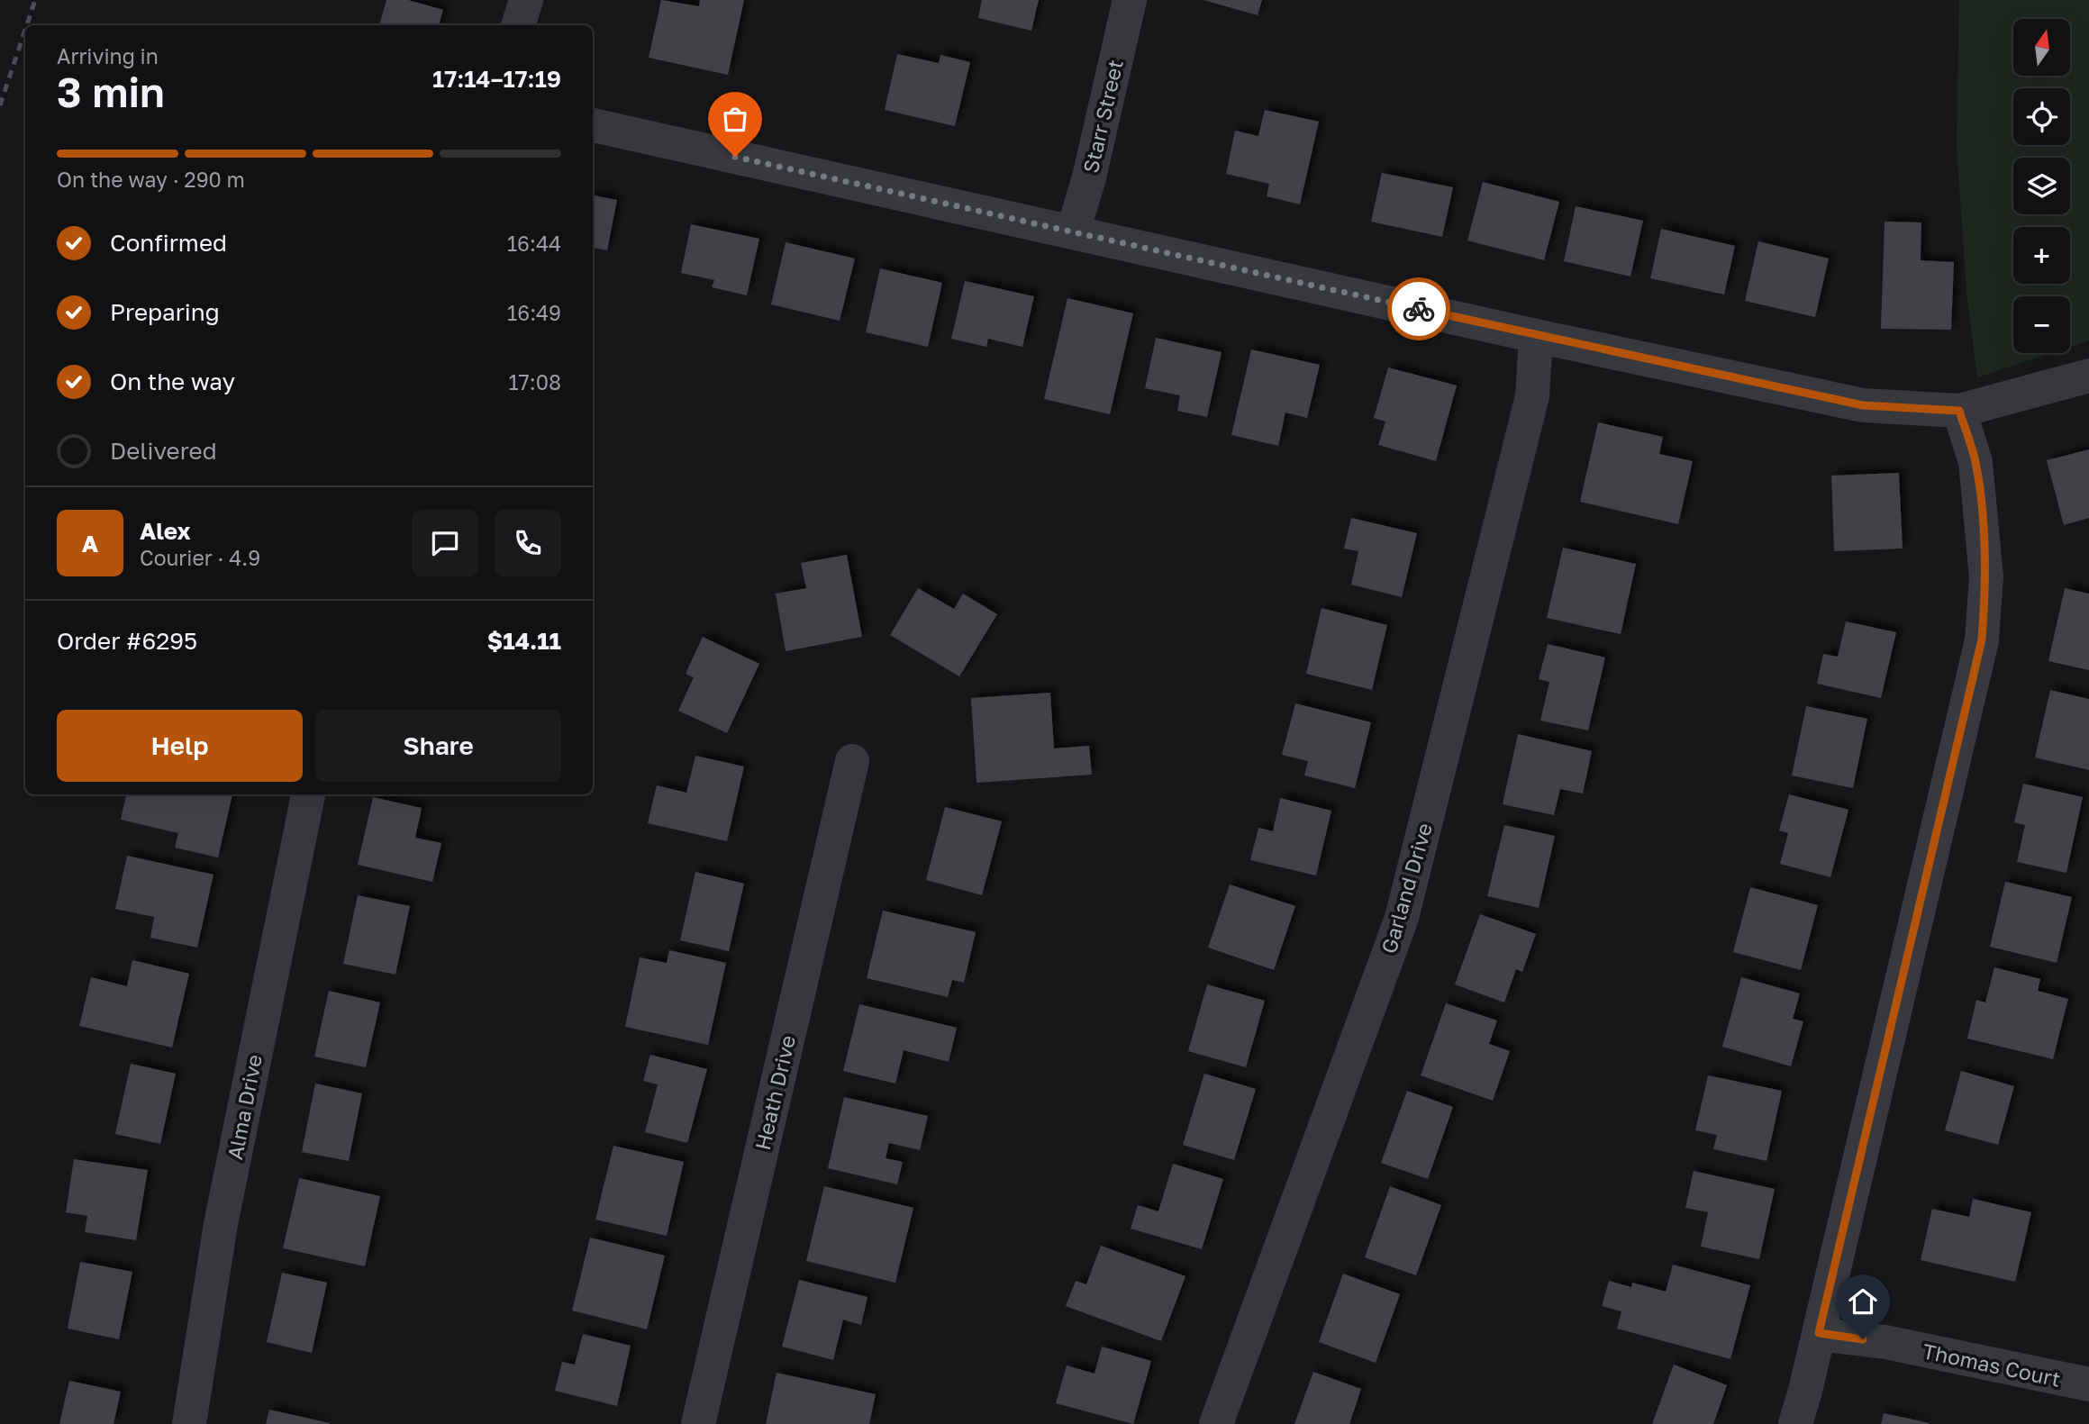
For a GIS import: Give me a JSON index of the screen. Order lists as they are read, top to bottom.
{
  "streets": {
    "street": [
      "Starr Street",
      "Garland Drive",
      "Heath Drive",
      "Alma Drive",
      "Thomas Court"
    ]
  },
  "north": "top",
  "page": {
    "map_buttons": ["+", "−"],
    "heading": ["3 min", "Arriving in", "17:14–17:19"],
    "panel": [
      "Alex",
      "Courier · 4.9",
      "Order #6295",
      "$14.11"
    ],
    "bar": "On the way · 290 m",
    "list": [
      ["Confirmed", "16:44"],
      ["Preparing", "16:49"],
      ["On the way", "17:08"],
      "Delivered"
    ],
    "round": "A",
    "buttons": ["Help", "Share"]
  }
}
